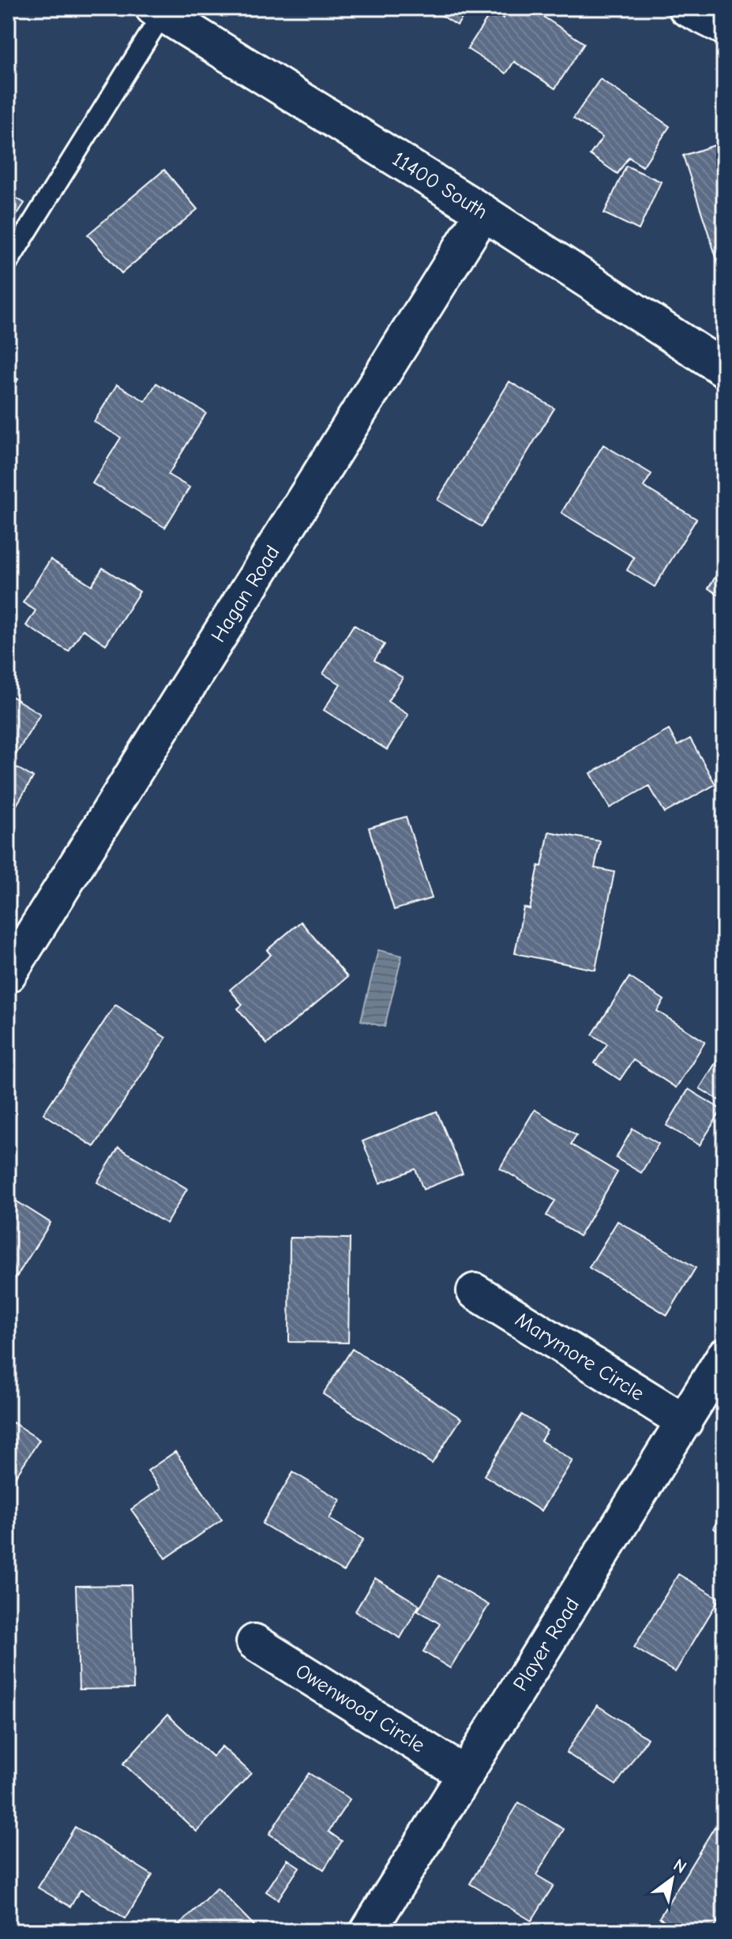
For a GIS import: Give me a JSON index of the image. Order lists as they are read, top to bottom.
{
  "streets": {
    "street": [
      "11400 South",
      "Hagan Road",
      "Marymore Circle",
      "Player Road",
      "Owenwood Circle"
    ]
  },
  "crossings": [
    ["11400 South", "Hagan Road"],
    ["Marymore Circle", "Player Road"],
    ["Player Road", "Owenwood Circle"]
  ],
  "north": "top right"
}
